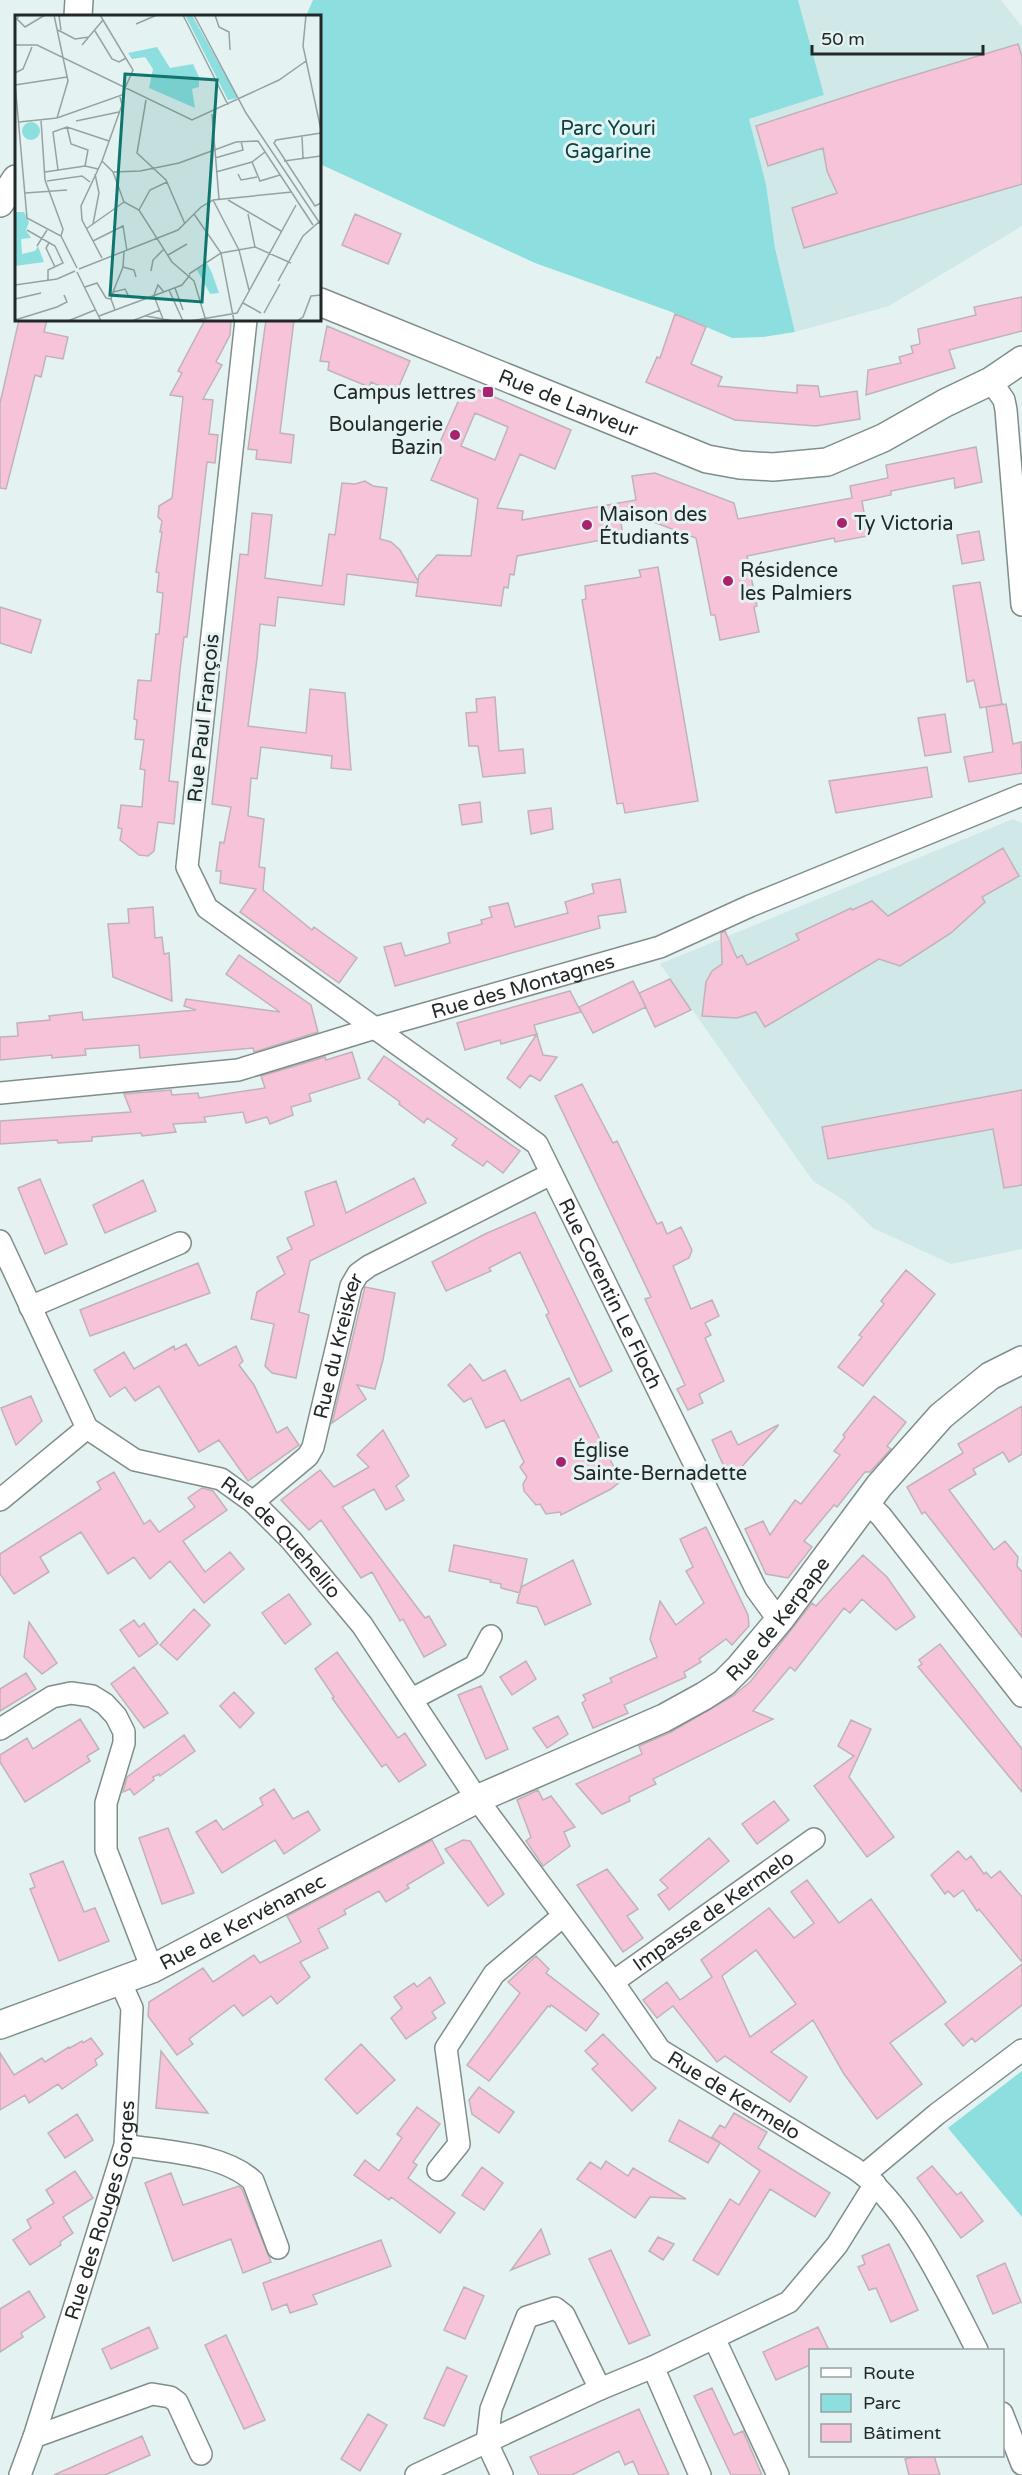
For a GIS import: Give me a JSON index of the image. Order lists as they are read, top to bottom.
{
  "streets": {
    "street": [
      "Rue de Lanveur",
      "Rue Paul François",
      "Rue des Montagnes",
      "Rue Corentin Le Floch",
      "Rue du Kreisker",
      "Rue de Quehellio",
      "Rue de Kerpape",
      "Impasse de Kermelo",
      "Rue de Kervénanec",
      "Rue de Kermelo",
      "Rue des Rouges Gorges"
    ]
  },
  "crossings": [
    ["Rue Paul François", "Rue des Montagnes"],
    ["Rue Paul François", "Rue Corentin Le Floch"],
    ["Rue des Montagnes", "Rue Corentin Le Floch"],
    ["Rue Corentin Le Floch", "Rue du Kreisker"],
    ["Rue Corentin Le Floch", "Rue de Kerpape"],
    ["Rue du Kreisker", "Rue de Quehellio"],
    ["Rue de Quehellio", "Rue de Kerpape"],
    ["Rue de Quehellio", "Rue de Kervénanec"],
    ["Rue de Quehellio", "Rue de Kermelo"],
    ["Rue de Kerpape", "Rue de Kervénanec"],
    ["Rue de Kerpape", "Rue de Kermelo"],
    ["Impasse de Kermelo", "Rue de Kermelo"],
    ["Rue de Kervénanec", "Rue de Kermelo"],
    ["Rue de Kervénanec", "Rue des Rouges Gorges"]
  ],
  "parks": ["Parc Youri Gagarine"],
  "places": {
    "transit": ["Campus lettres"],
    "other": [
      "Boulangerie Bazin",
      "Ty Victoria",
      "Maison des Étudiants",
      "Résidence les Palmiers",
      "Église Sainte-Bernadette"
    ]
  },
  "legend": ["Route", "Parc", "Bâtiment"],
  "scale_bar": "50 m"
}
